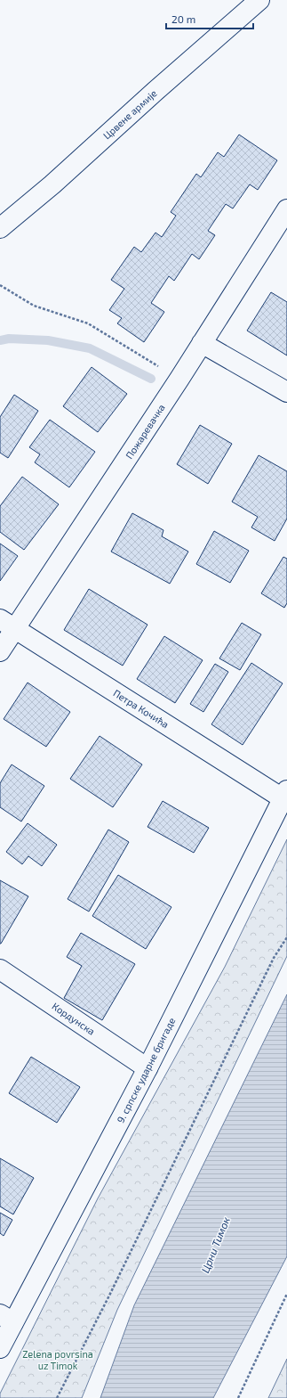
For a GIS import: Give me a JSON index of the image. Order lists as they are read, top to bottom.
{
  "streets": {
    "street": [
      "Црвене армије",
      "Пожаревачка",
      "Петра Кочића",
      "Кордунска",
      "9. српске ударне бригаде"
    ]
  },
  "crossings": [
    ["Пожаревачка", "Петра Кочића"],
    ["Петра Кочића", "9. српске ударне бригаде"],
    ["Кордунска", "9. српске ударне бригаде"]
  ],
  "water": ["Црни Тимок"],
  "parks": ["Zelena povrsina uz Timok"],
  "scale_bar": "20 m"
}
